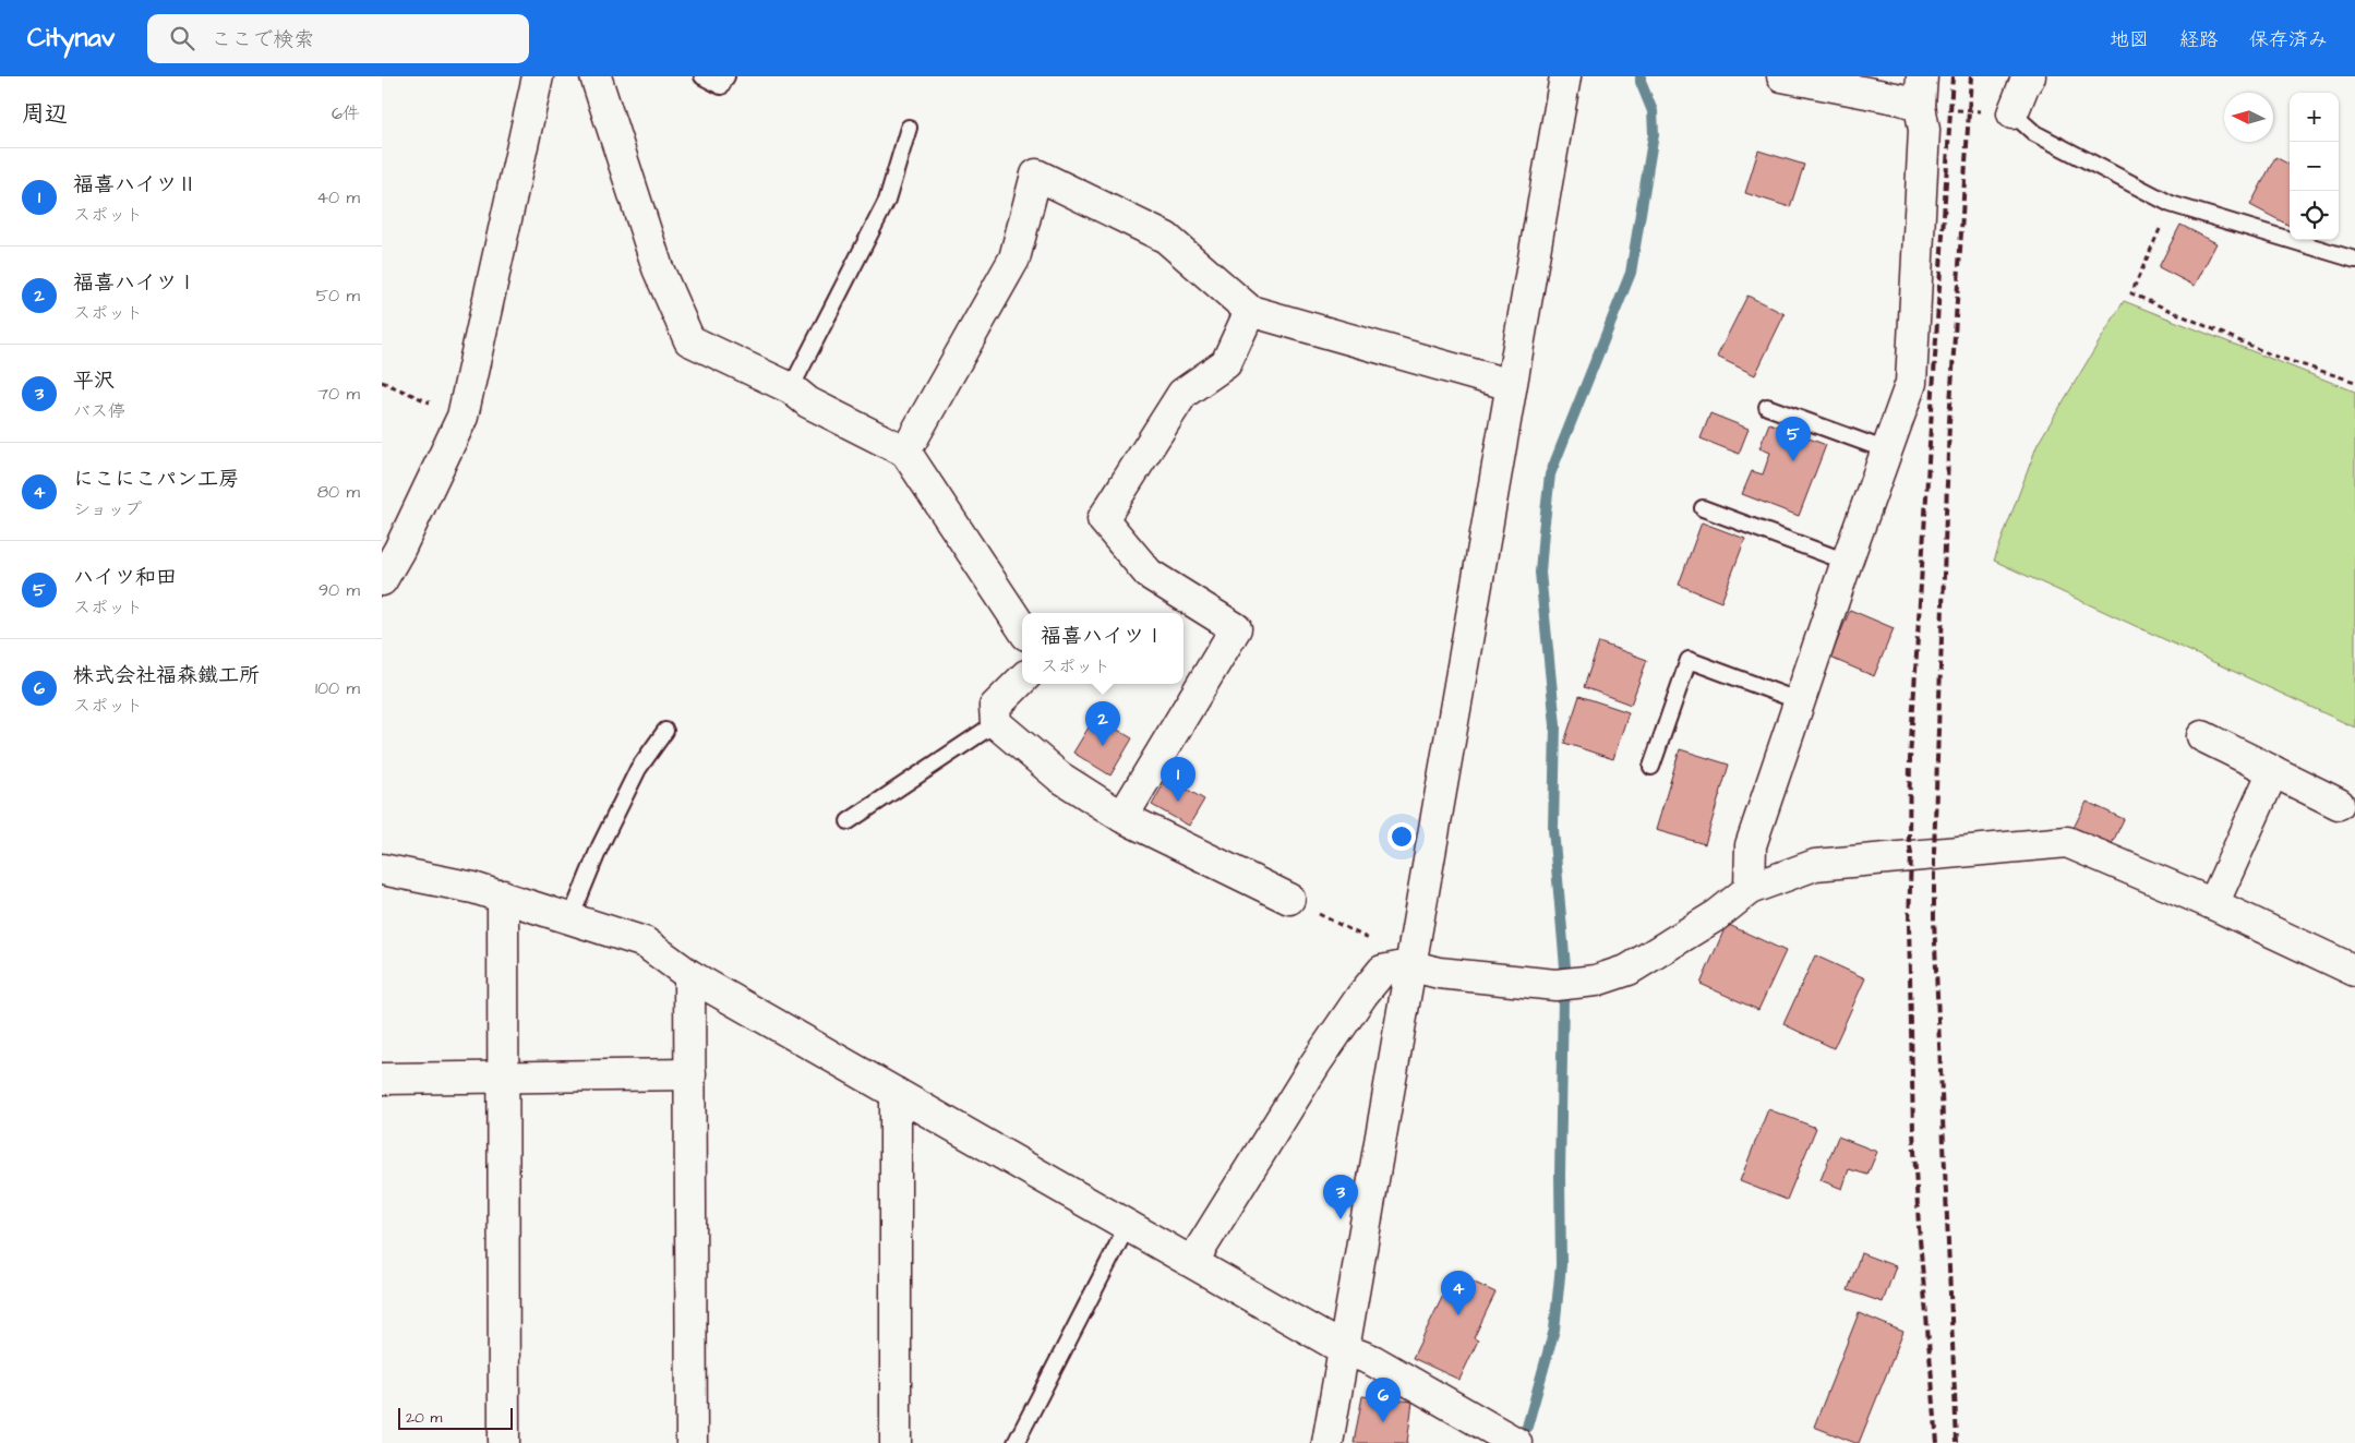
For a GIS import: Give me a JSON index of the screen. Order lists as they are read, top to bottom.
{
  "scale_bar": "20 m",
  "north": "left",
  "page": {
    "header": "Citynav",
    "search": "ここで検索",
    "nav": ["地図", "経路", "保存済み"],
    "heading": ["周辺", "6件"],
    "map_buttons": ["+", "−"],
    "list": [
      {
        "mark": "1",
        "name": "福喜ハイツⅡ",
        "note": "スポット",
        "value": "40 m"
      },
      {
        "mark": "2",
        "name": "福喜ハイツⅠ",
        "note": "スポット",
        "value": "50 m"
      },
      {
        "mark": "3",
        "name": "平沢",
        "note": "バス停",
        "value": "70 m"
      },
      {
        "mark": "4",
        "name": "にこにこパン工房",
        "note": "ショップ",
        "value": "80 m"
      },
      {
        "mark": "5",
        "name": "ハイツ和田",
        "note": "スポット",
        "value": "90 m"
      },
      {
        "mark": "6",
        "name": "株式会社福森鐵工所",
        "note": "スポット",
        "value": "100 m"
      }
    ],
    "pins": [
      "5",
      "2",
      "1",
      "3",
      "4",
      "6"
    ],
    "popup": ["福喜ハイツⅠ", "スポット"],
    "scale": "20 m"
  }
}
